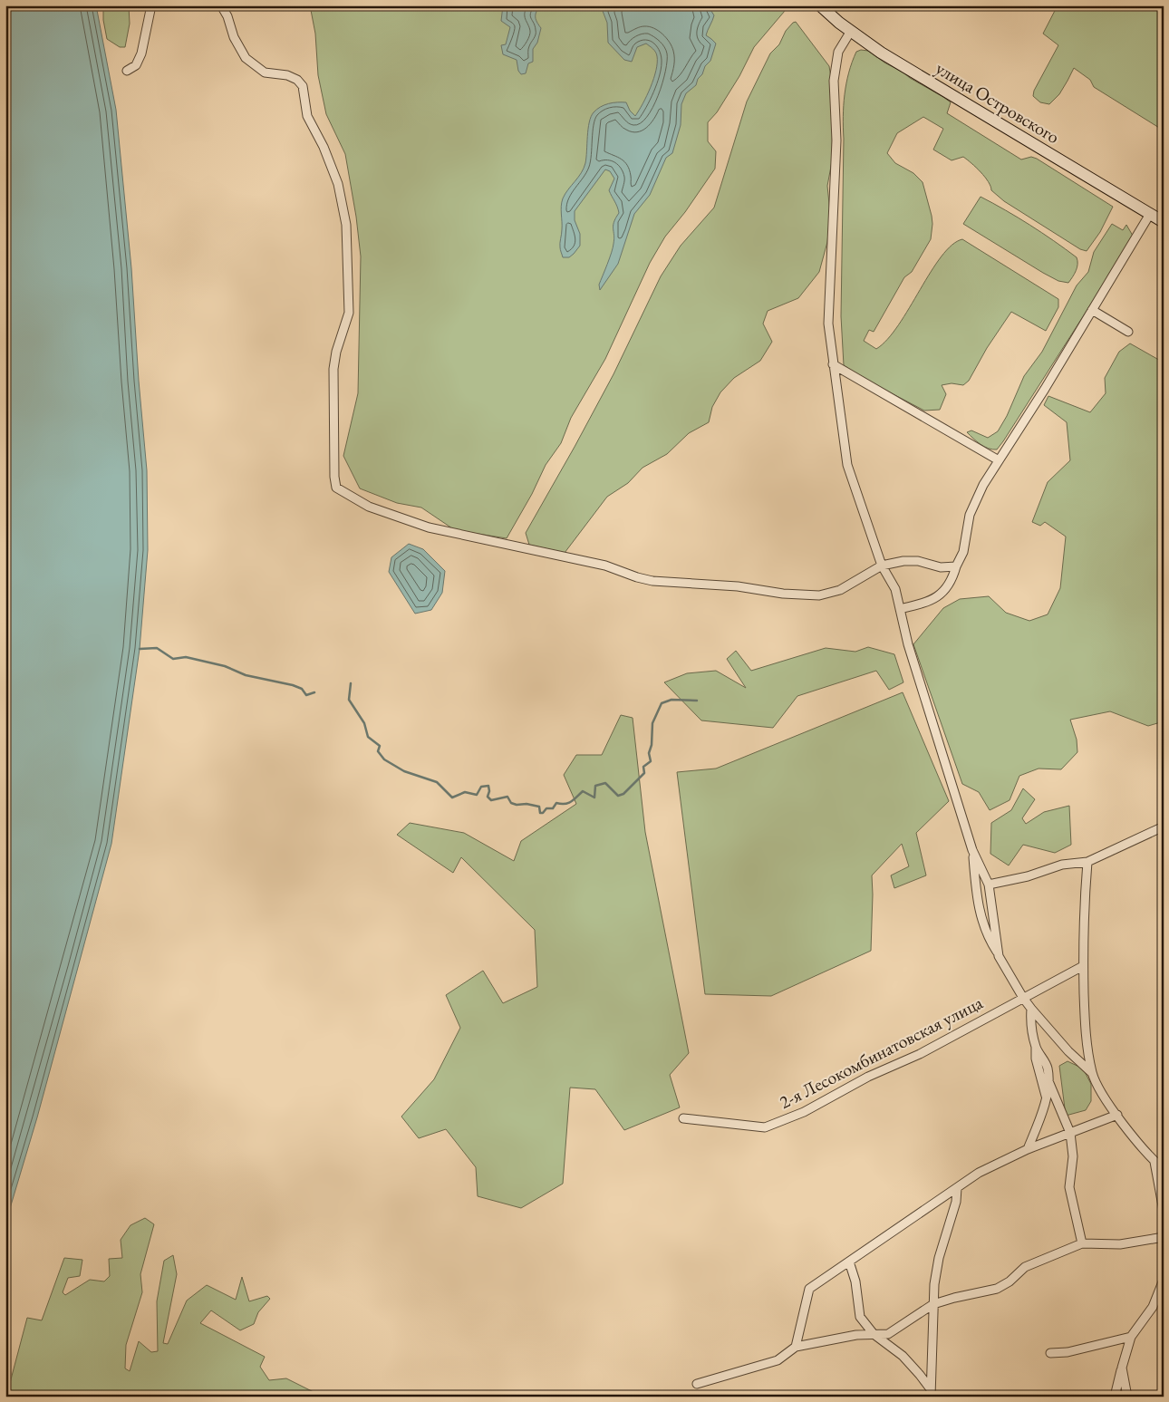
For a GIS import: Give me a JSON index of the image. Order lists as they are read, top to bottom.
{
  "streets": {
    "main road": ["улица Островского"],
    "street": ["2-я Лесокомбинатовская улица"]
  }
}
